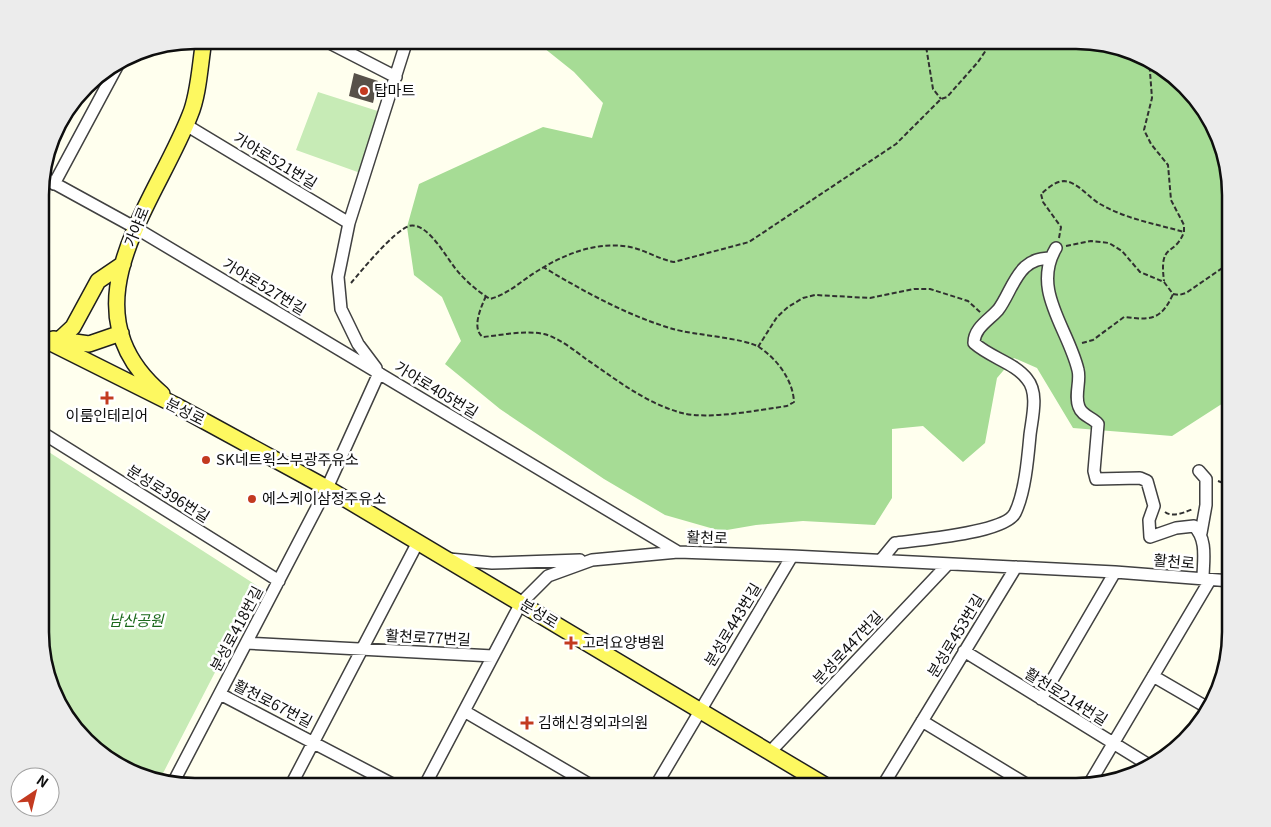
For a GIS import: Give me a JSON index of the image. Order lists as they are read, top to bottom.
{
  "streets": {
    "main road": ["가야로", "분성로"],
    "street": [
      "가야로521번길",
      "가야로527번길",
      "가야로405번길",
      "분성로396번길",
      "활천로",
      "분성로443번길",
      "분성로418번길",
      "분성로453번길",
      "활천로77번길",
      "분성로447번길",
      "활천로214번길",
      "활천로67번길"
    ]
  },
  "crossings": [
    ["가야로521번길", "가야로"],
    ["가야로521번길", "가야로405번길"],
    ["가야로", "가야로527번길"],
    ["가야로", "분성로"],
    ["가야로527번길", "가야로405번길"],
    ["가야로405번길", "활천로"],
    ["분성로", "활천로"],
    ["분성로", "분성로443번길"],
    ["분성로", "분성로418번길"],
    ["분성로", "활천로77번길"],
    ["분성로", "분성로447번길"],
    ["분성로396번길", "분성로418번길"],
    ["활천로", "분성로443번길"],
    ["활천로", "분성로453번길"],
    ["활천로", "활천로77번길"],
    ["활천로", "분성로447번길"],
    ["분성로418번길", "활천로77번길"],
    ["분성로418번길", "활천로67번길"],
    ["분성로453번길", "활천로214번길"],
    ["활천로77번길", "활천로67번길"]
  ],
  "parks": ["남산공원"],
  "places": {
    "other": ["탑마트", "SK네트윅스부광주유소", "에스케이삼정주유소"],
    "health": ["이룸인테리어", "고려요양병원", "김해신경외과의원"]
  },
  "north": "top right"
}
